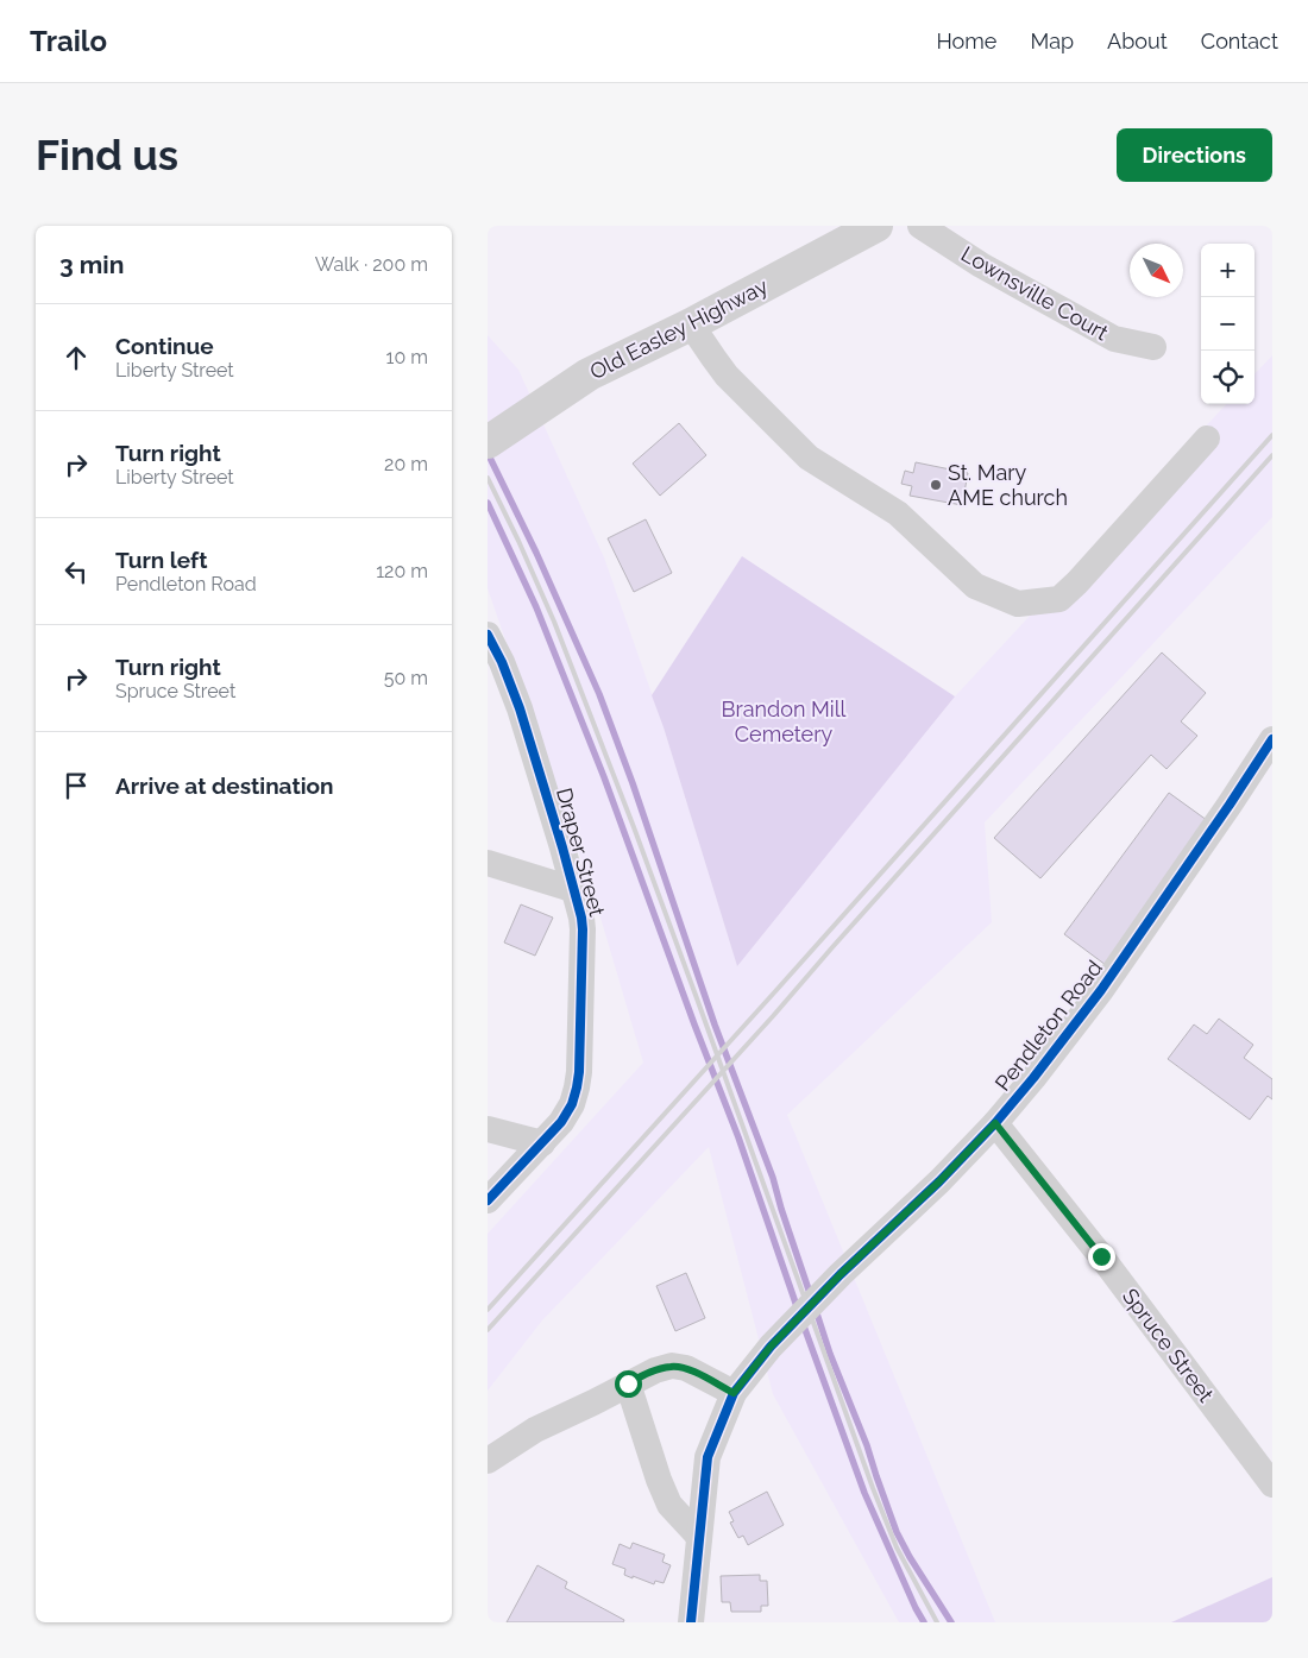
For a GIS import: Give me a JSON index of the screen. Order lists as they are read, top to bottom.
{
  "streets": {
    "main road": ["Old Easley Highway"],
    "street": [
      "Lownsville Court",
      "Draper Street",
      "Pendleton Road",
      "Spruce Street"
    ]
  },
  "crossings": [
    ["Pendleton Road", "Spruce Street"]
  ],
  "parks": ["Brandon Mill Cemetery"],
  "places": ["St. Mary AME church"],
  "north": "bottom right",
  "page": {
    "header": "Trailo",
    "nav": [
      "Home",
      "Map",
      "About",
      "Contact"
    ],
    "buttons": "Directions",
    "title": "Find us",
    "heading": ["3 min", "Walk · 200 m"],
    "map_buttons": ["+", "−"],
    "list": [
      ["Continue", "Liberty Street", "10 m"],
      ["Turn right", "Liberty Street", "20 m"],
      ["Turn left", "Pendleton Road", "120 m"],
      ["Turn right", "Spruce Street", "50 m"],
      "Arrive at destination"
    ]
  }
}
